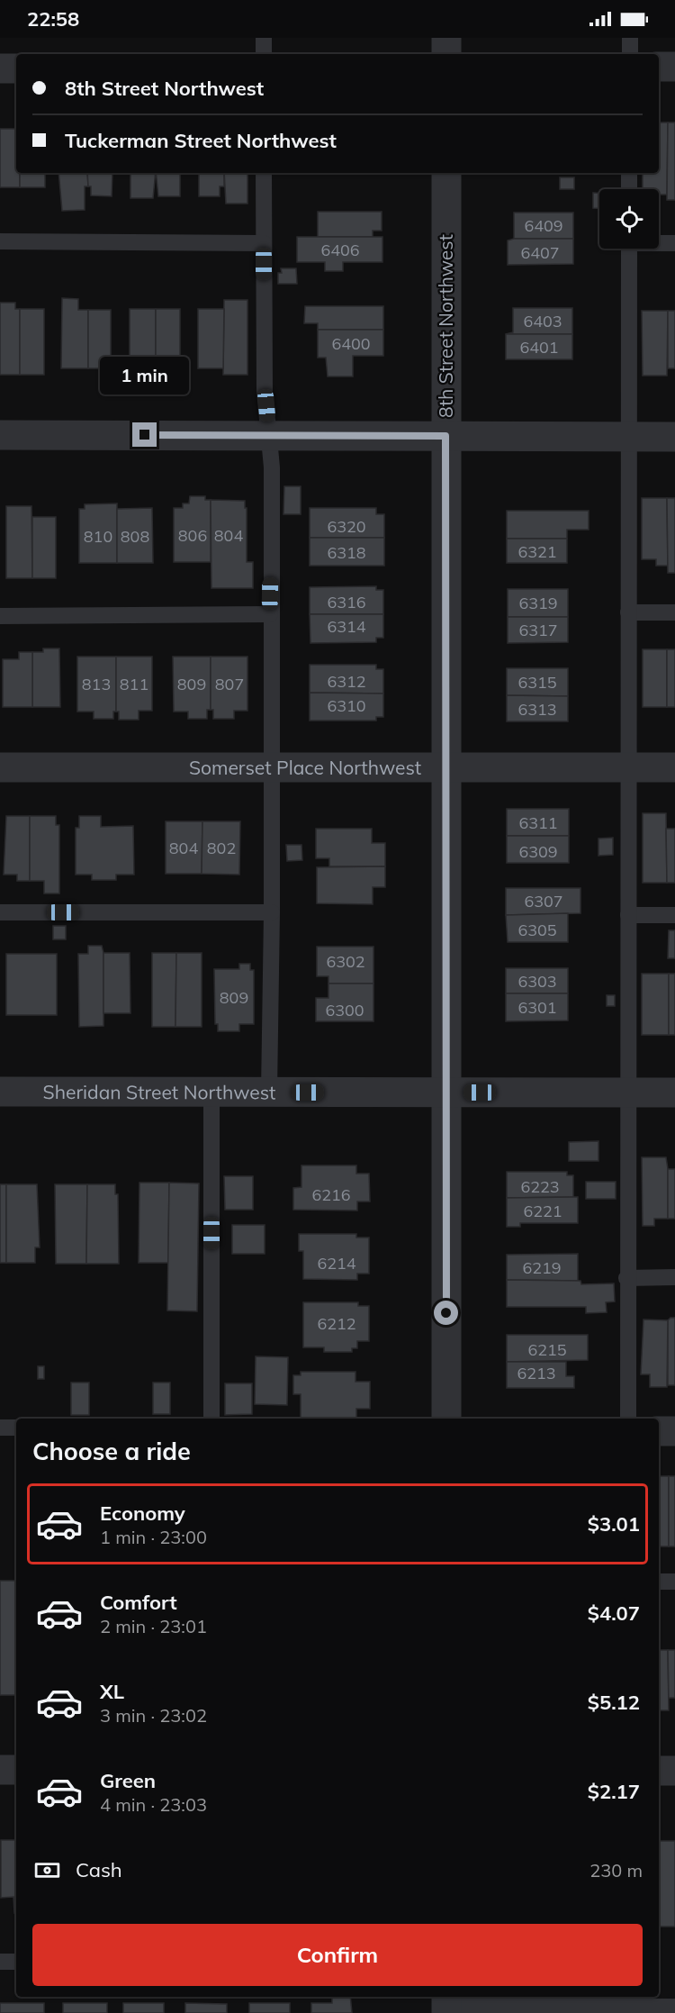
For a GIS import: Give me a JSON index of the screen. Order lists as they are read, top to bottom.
{
  "streets": {
    "street": ["8th Street Northwest", "Somerset Place Northwest", "Sheridan Street Northwest"]
  },
  "crossings": [
    ["8th Street Northwest", "Somerset Place Northwest"],
    ["8th Street Northwest", "Sheridan Street Northwest"]
  ],
  "house_numbers": [
    "6409",
    "6406",
    "6407",
    "6403",
    "6400",
    "6401",
    "6320",
    "806",
    "804",
    "810",
    "808",
    "6321",
    "6318",
    "6316",
    "6319",
    "6314",
    "6317",
    "6312",
    "6315",
    "813",
    "811",
    "809",
    "807",
    "6310",
    "6313",
    "6311",
    "804",
    "802",
    "6309",
    "6307",
    "6305",
    "6302",
    "6303",
    "809",
    "6301",
    "6300",
    "6223",
    "6216",
    "6221",
    "6214",
    "6219",
    "6212",
    "6215",
    "6213"
  ],
  "page": {
    "status": "22:58",
    "banner": ["8th Street Northwest", "Tuckerman Street Northwest"],
    "bubble": "1 min",
    "heading": "Choose a ride",
    "list": [
      {
        "name": "Economy",
        "note": "1 min · 23:00",
        "value": "$3.01"
      },
      {
        "name": "Comfort",
        "note": "2 min · 23:01",
        "value": "$4.07"
      },
      {
        "name": "XL",
        "note": "3 min · 23:02",
        "value": "$5.12"
      },
      {
        "name": "Green",
        "note": "4 min · 23:03",
        "value": "$2.17"
      }
    ],
    "pay": ["Cash", "230 m"],
    "buttons": "Confirm"
  }
}
